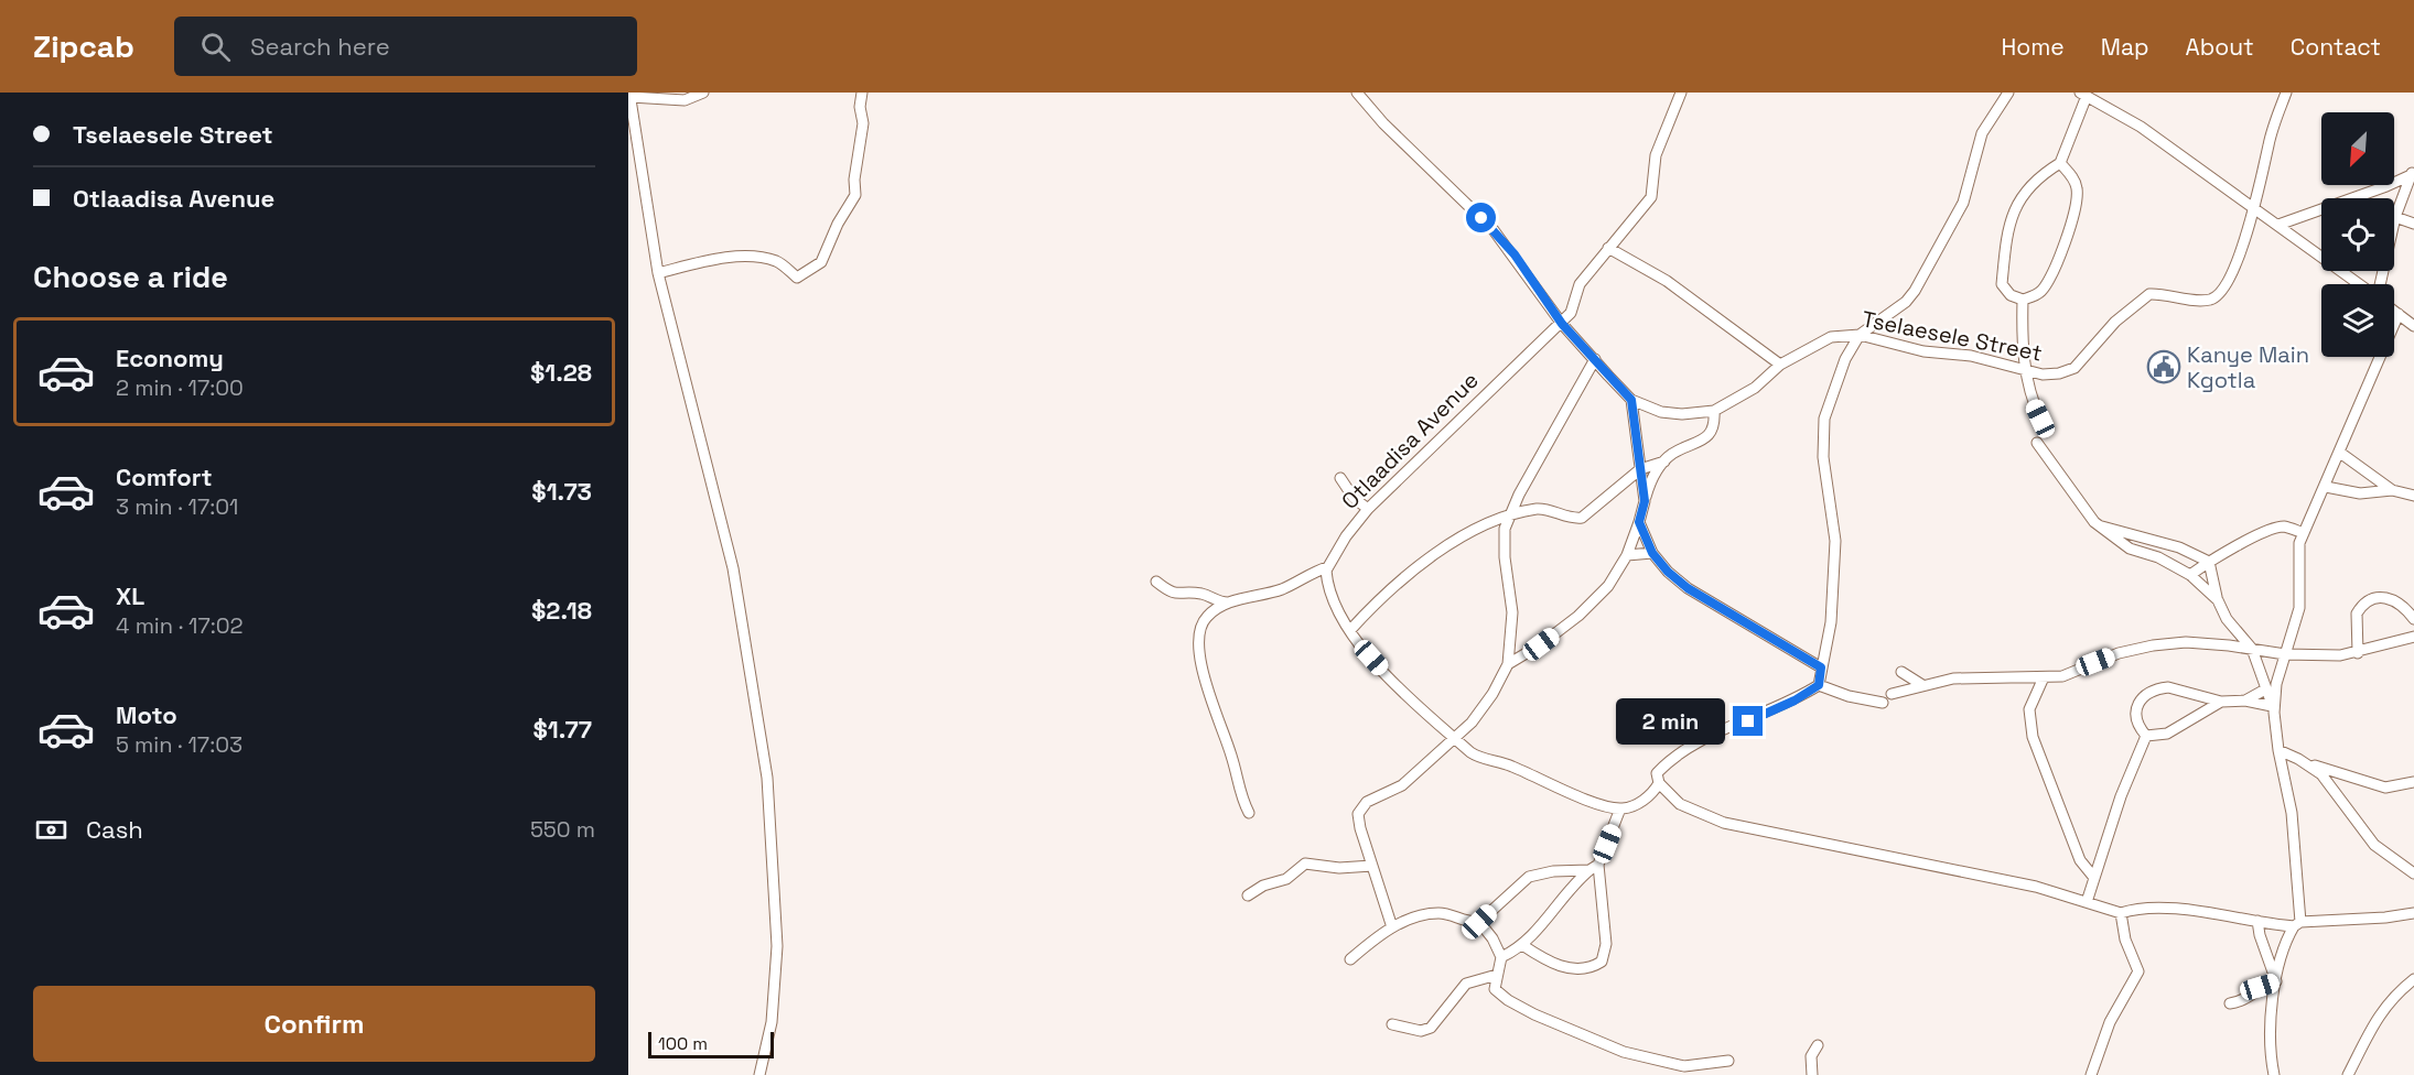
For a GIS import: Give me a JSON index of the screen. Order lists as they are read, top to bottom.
{
  "streets": {
    "street": ["Tselaesele Street", "Otlaadisa Avenue"]
  },
  "crossings": [
    ["Tselaesele Street", "Otlaadisa Avenue"]
  ],
  "places": {
    "public building": ["Kanye Main Kgotla"]
  },
  "scale_bar": "100 m",
  "north": "bottom left",
  "page": {
    "header": "Zipcab",
    "search": "Search here",
    "nav": [
      "Home",
      "Map",
      "About",
      "Contact"
    ],
    "banner": ["Tselaesele Street", "Otlaadisa Avenue"],
    "heading": "Choose a ride",
    "list": [
      {
        "name": "Economy",
        "note": "2 min · 17:00",
        "value": "$1.28"
      },
      {
        "name": "Comfort",
        "note": "3 min · 17:01",
        "value": "$1.73"
      },
      {
        "name": "XL",
        "note": "4 min · 17:02",
        "value": "$2.18"
      },
      {
        "name": "Moto",
        "note": "5 min · 17:03",
        "value": "$1.77"
      }
    ],
    "bubble": "2 min",
    "pay": ["Cash", "550 m"],
    "buttons": "Confirm",
    "scale": "100 m"
  }
}
